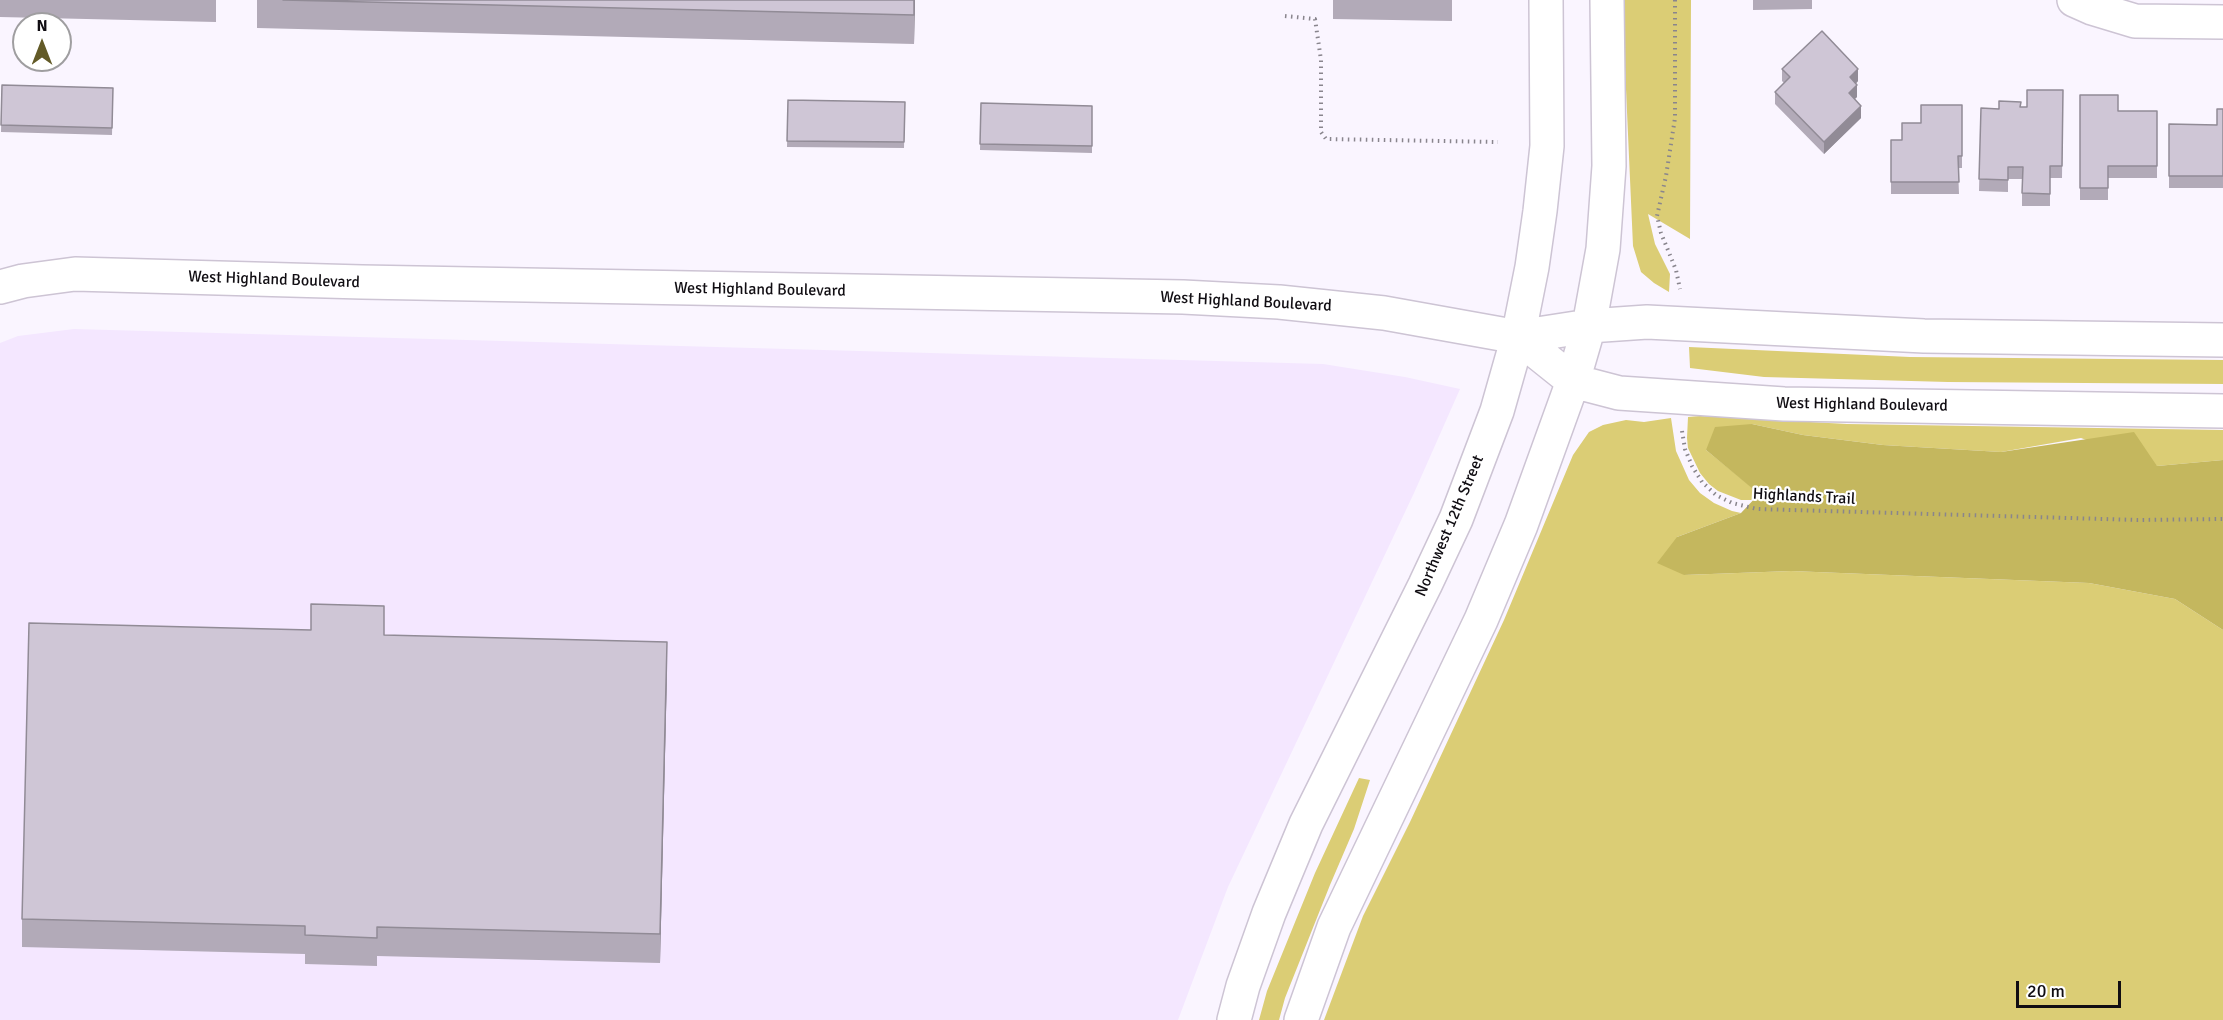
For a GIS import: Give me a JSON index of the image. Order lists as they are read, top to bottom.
{
  "streets": {
    "main road": ["West Highland Boulevard", "Northwest 12th Street"],
    "path": ["Highlands Trail"]
  },
  "crossings": [
    ["West Highland Boulevard", "Highlands Trail"],
    ["West Highland Boulevard", "Northwest 12th Street"]
  ],
  "scale_bar": "20 m",
  "north": "top"
}
